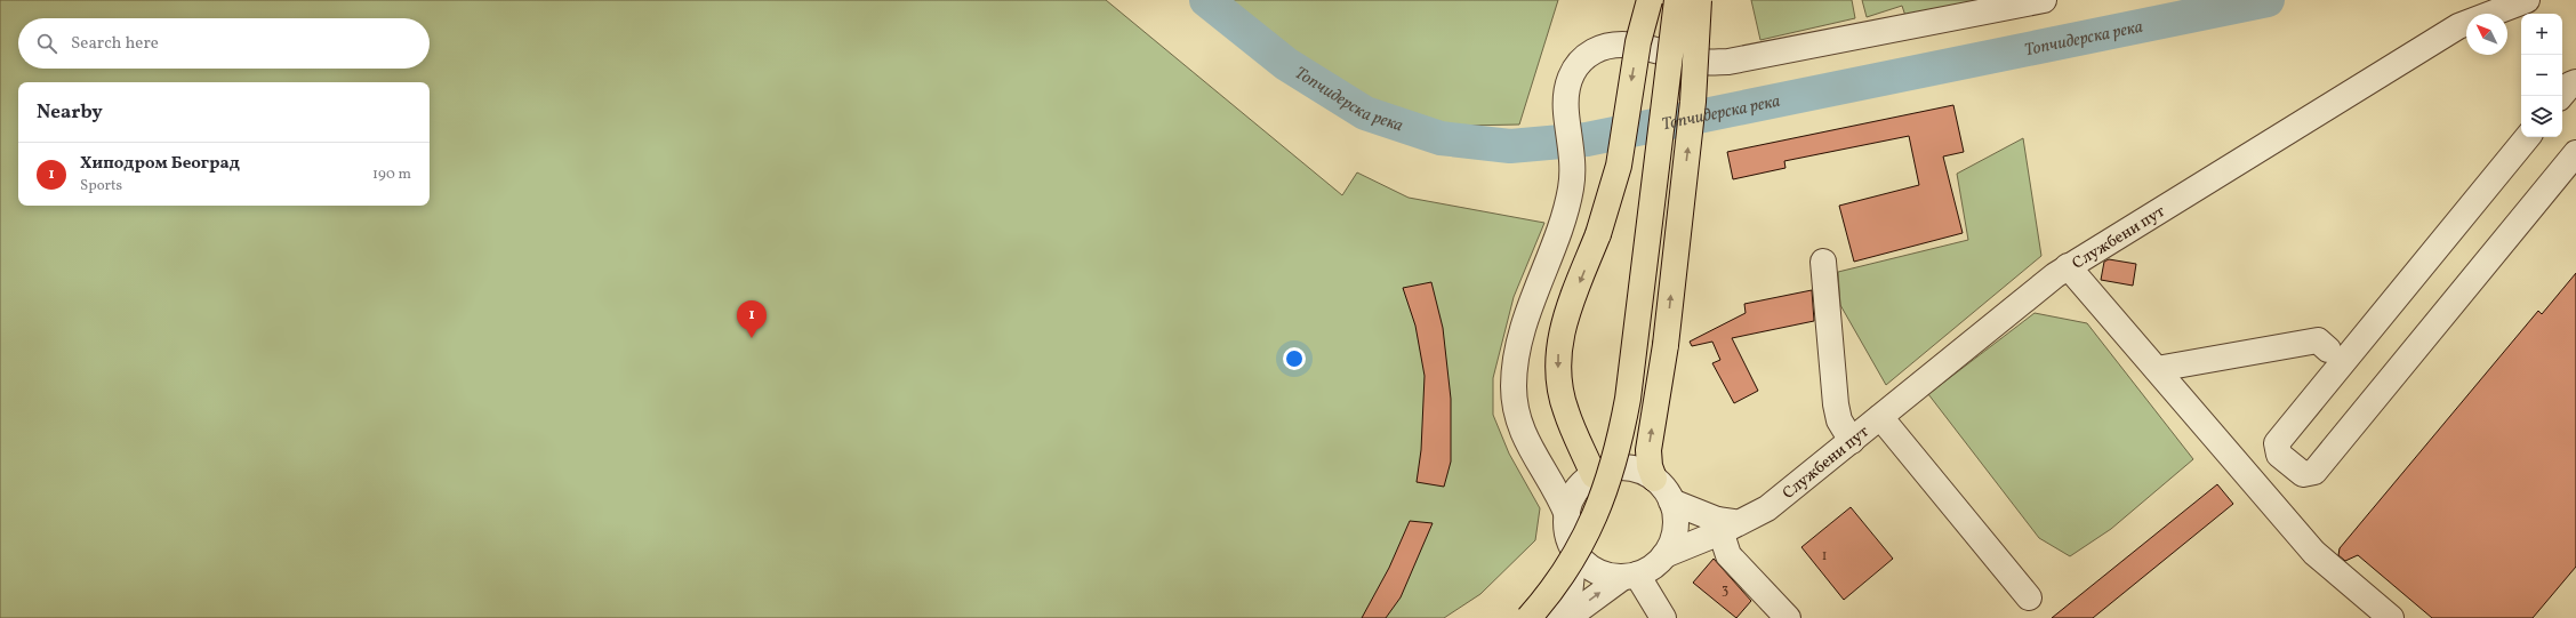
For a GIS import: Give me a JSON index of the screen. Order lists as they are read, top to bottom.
{
  "streets": {
    "street": ["Службени пут"]
  },
  "water": ["Топчидерска река"],
  "house_numbers": ["1", "3"],
  "north": "top left",
  "page": {
    "map_buttons": ["+", "−"],
    "search": "Search here",
    "heading": "Nearby",
    "list": [
      {
        "mark": "1",
        "name": "Хиподром Београд",
        "note": "Sports",
        "value": "190 m"
      }
    ],
    "pins": "1"
  }
}
